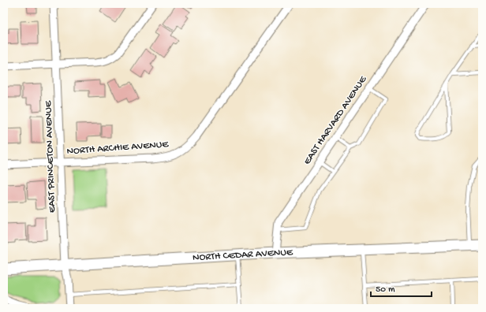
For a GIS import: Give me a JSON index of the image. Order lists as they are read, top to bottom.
{
  "streets": {
    "main road": ["NORTH CEDAR AVENUE"],
    "street": ["EAST HARVARD AVENUE", "NORTH ARCHIE AVENUE", "EAST PRINCETON AVENUE"]
  },
  "crossings": [
    ["EAST HARVARD AVENUE", "NORTH CEDAR AVENUE"],
    ["NORTH ARCHIE AVENUE", "EAST PRINCETON AVENUE"],
    ["EAST PRINCETON AVENUE", "NORTH CEDAR AVENUE"]
  ],
  "scale_bar": "50 m"
}
